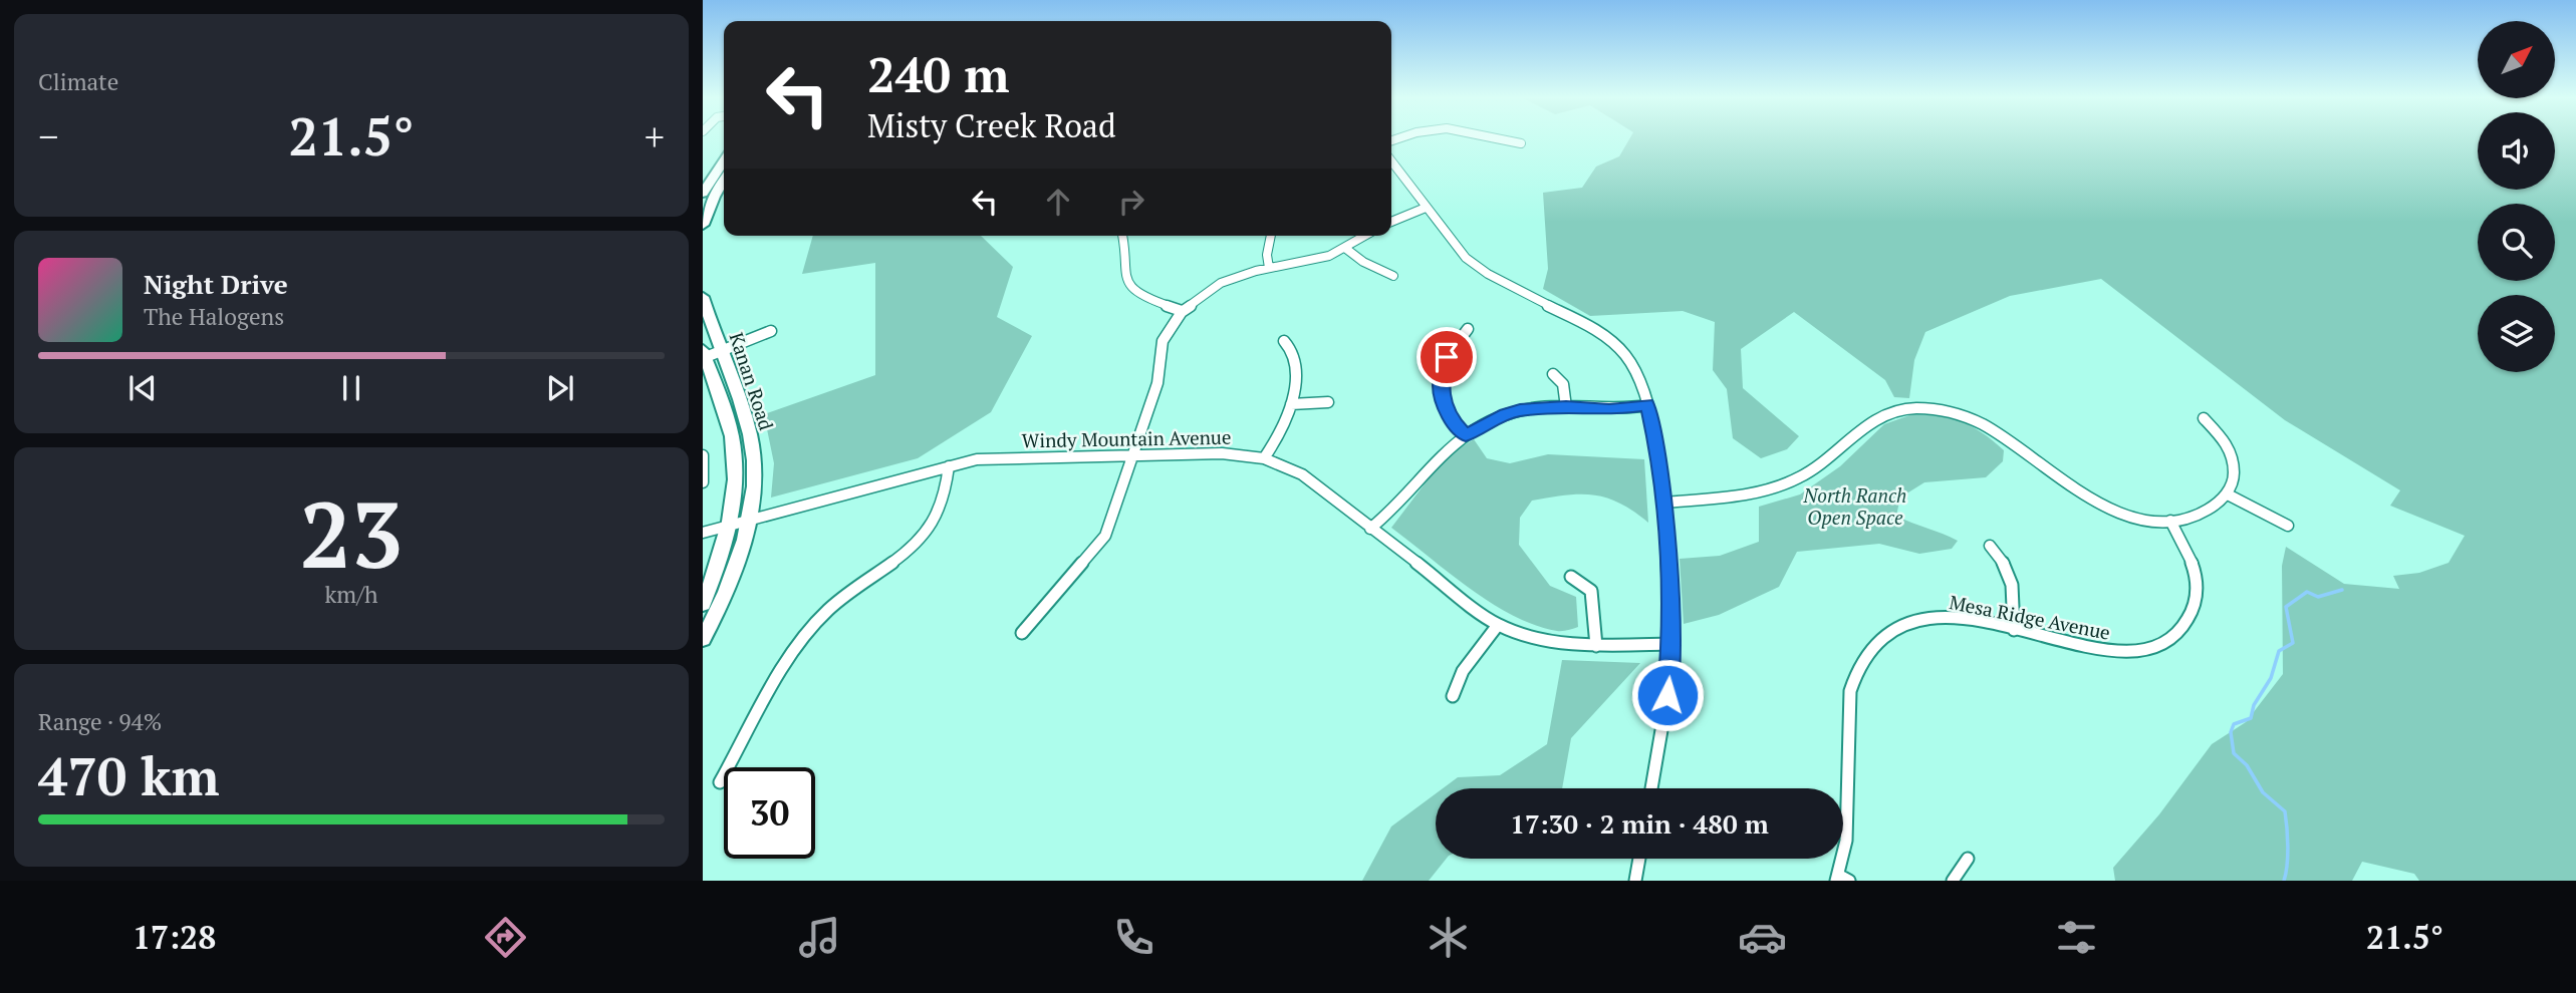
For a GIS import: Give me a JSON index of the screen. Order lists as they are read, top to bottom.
{
  "streets": {
    "main road": ["Kanan Road"],
    "street": ["Windy Mountain Avenue", "Mesa Ridge Avenue"]
  },
  "crossings": [
    ["Kanan Road", "Windy Mountain Avenue"]
  ],
  "parks": ["North Ranch Open Space"],
  "north": "top right",
  "page": {
    "tile": [
      "Climate",
      ["23", "km/h"],
      ["Range · 94%", "470 km"]
    ],
    "turn": ["240 m", "Misty Creek Road"],
    "heat": ["−", "21.5°", "+"],
    "song": ["Night Drive", "The Halogens"],
    "limit": "30",
    "trip": "17:30 · 2 min · 480 m",
    "tabs": ["17:28", "21.5°"]
  }
}
